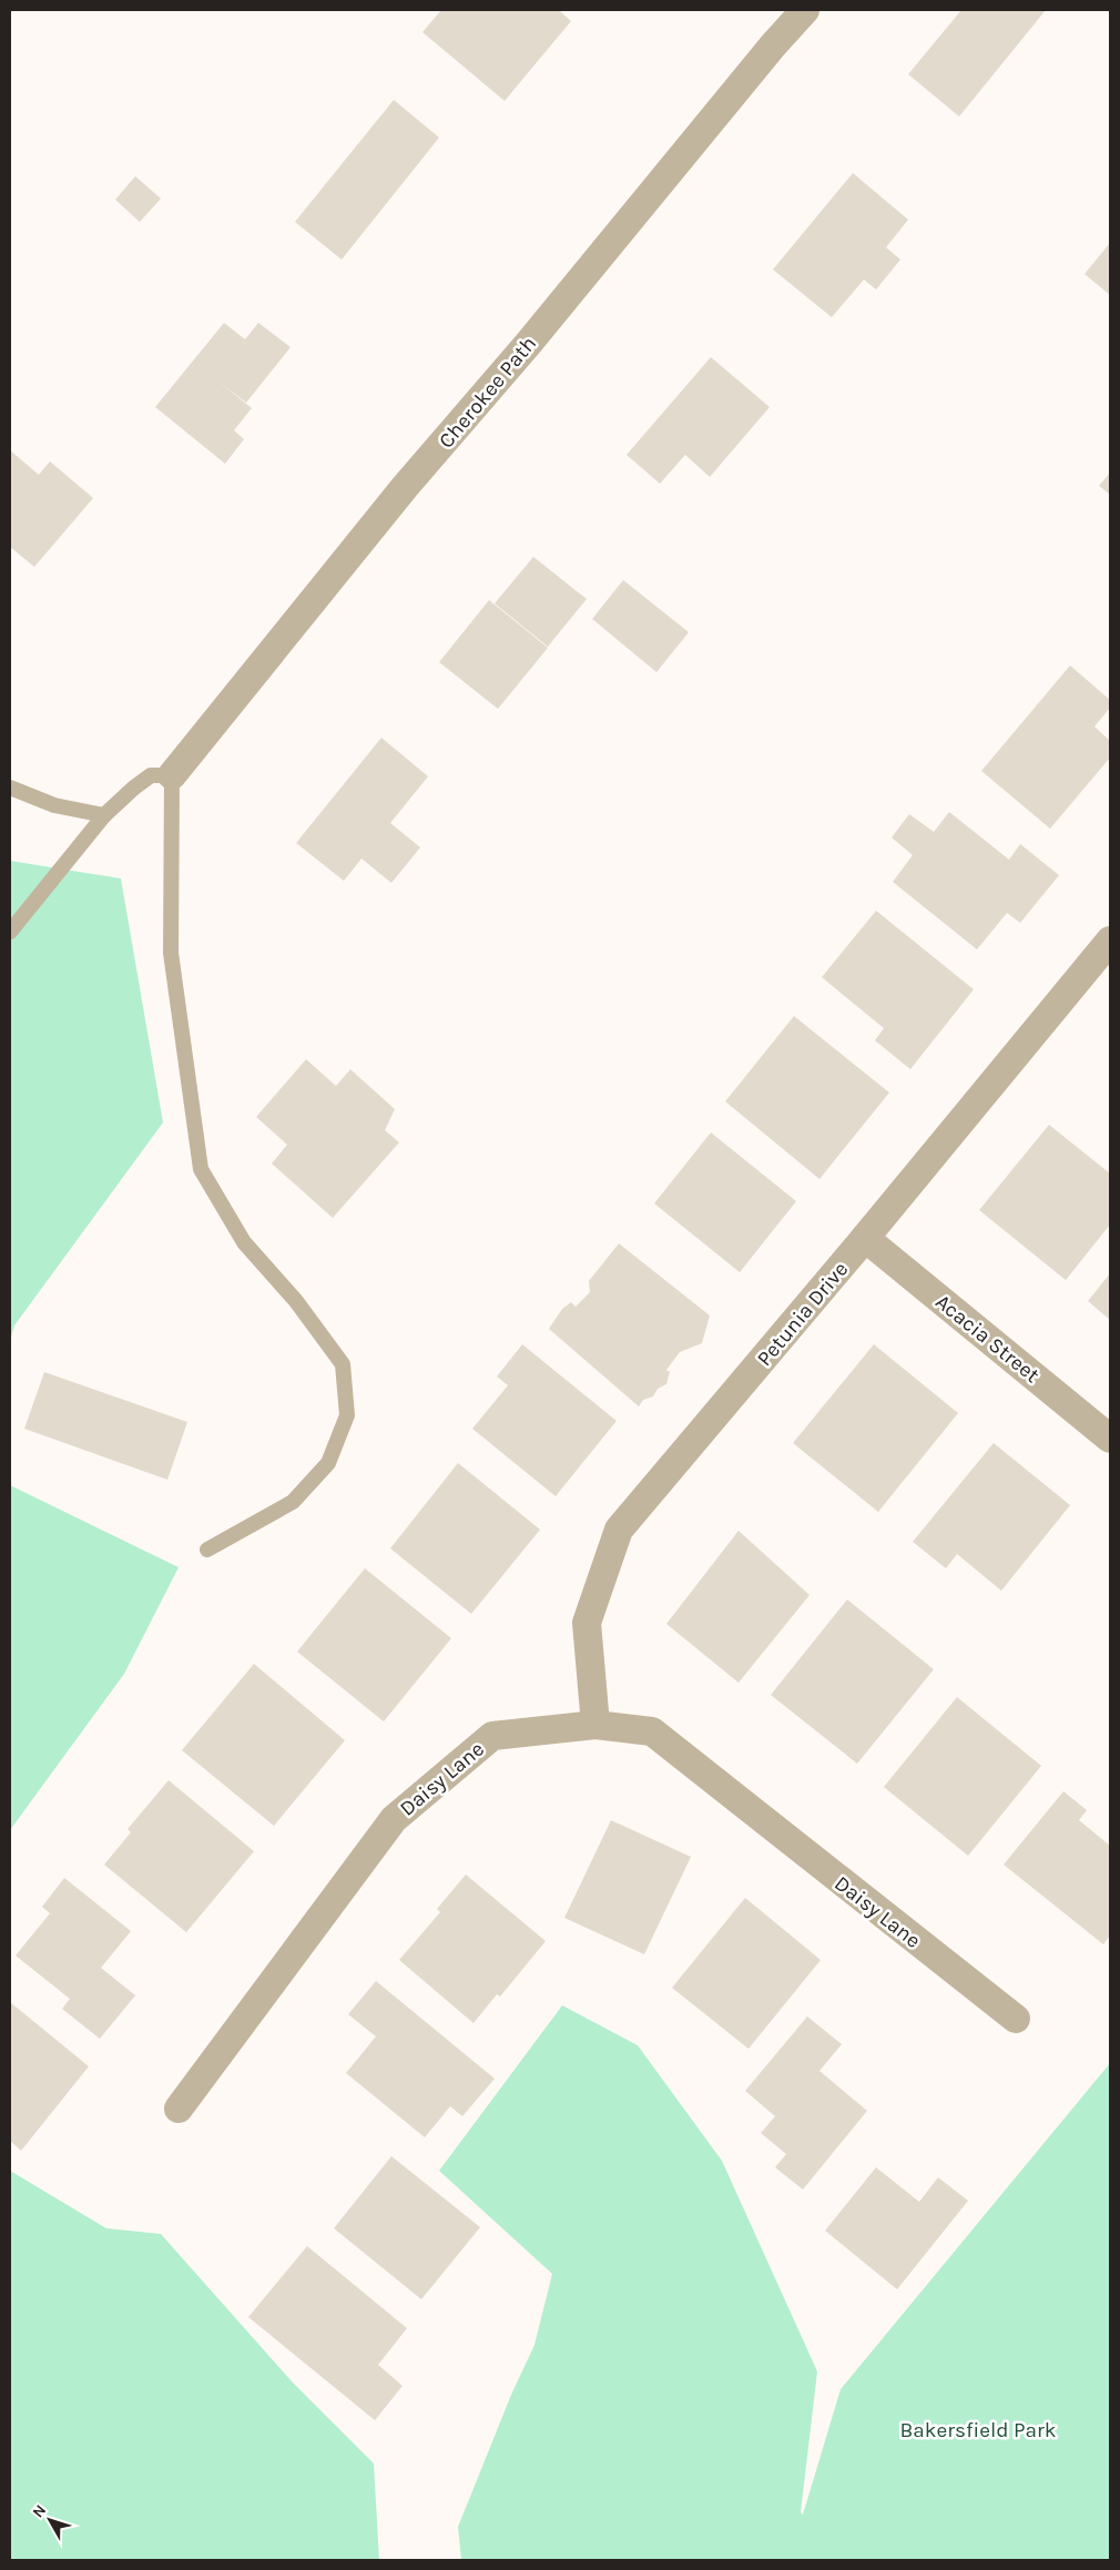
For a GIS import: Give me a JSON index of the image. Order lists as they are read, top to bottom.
{
  "streets": {
    "street": [
      "Cherokee Path",
      "Petunia Drive",
      "Acacia Street",
      "Daisy Lane"
    ]
  },
  "crossings": [
    ["Petunia Drive", "Acacia Street"],
    ["Petunia Drive", "Daisy Lane"]
  ],
  "parks": ["Bakersfield Park"],
  "north": "top left"
}
